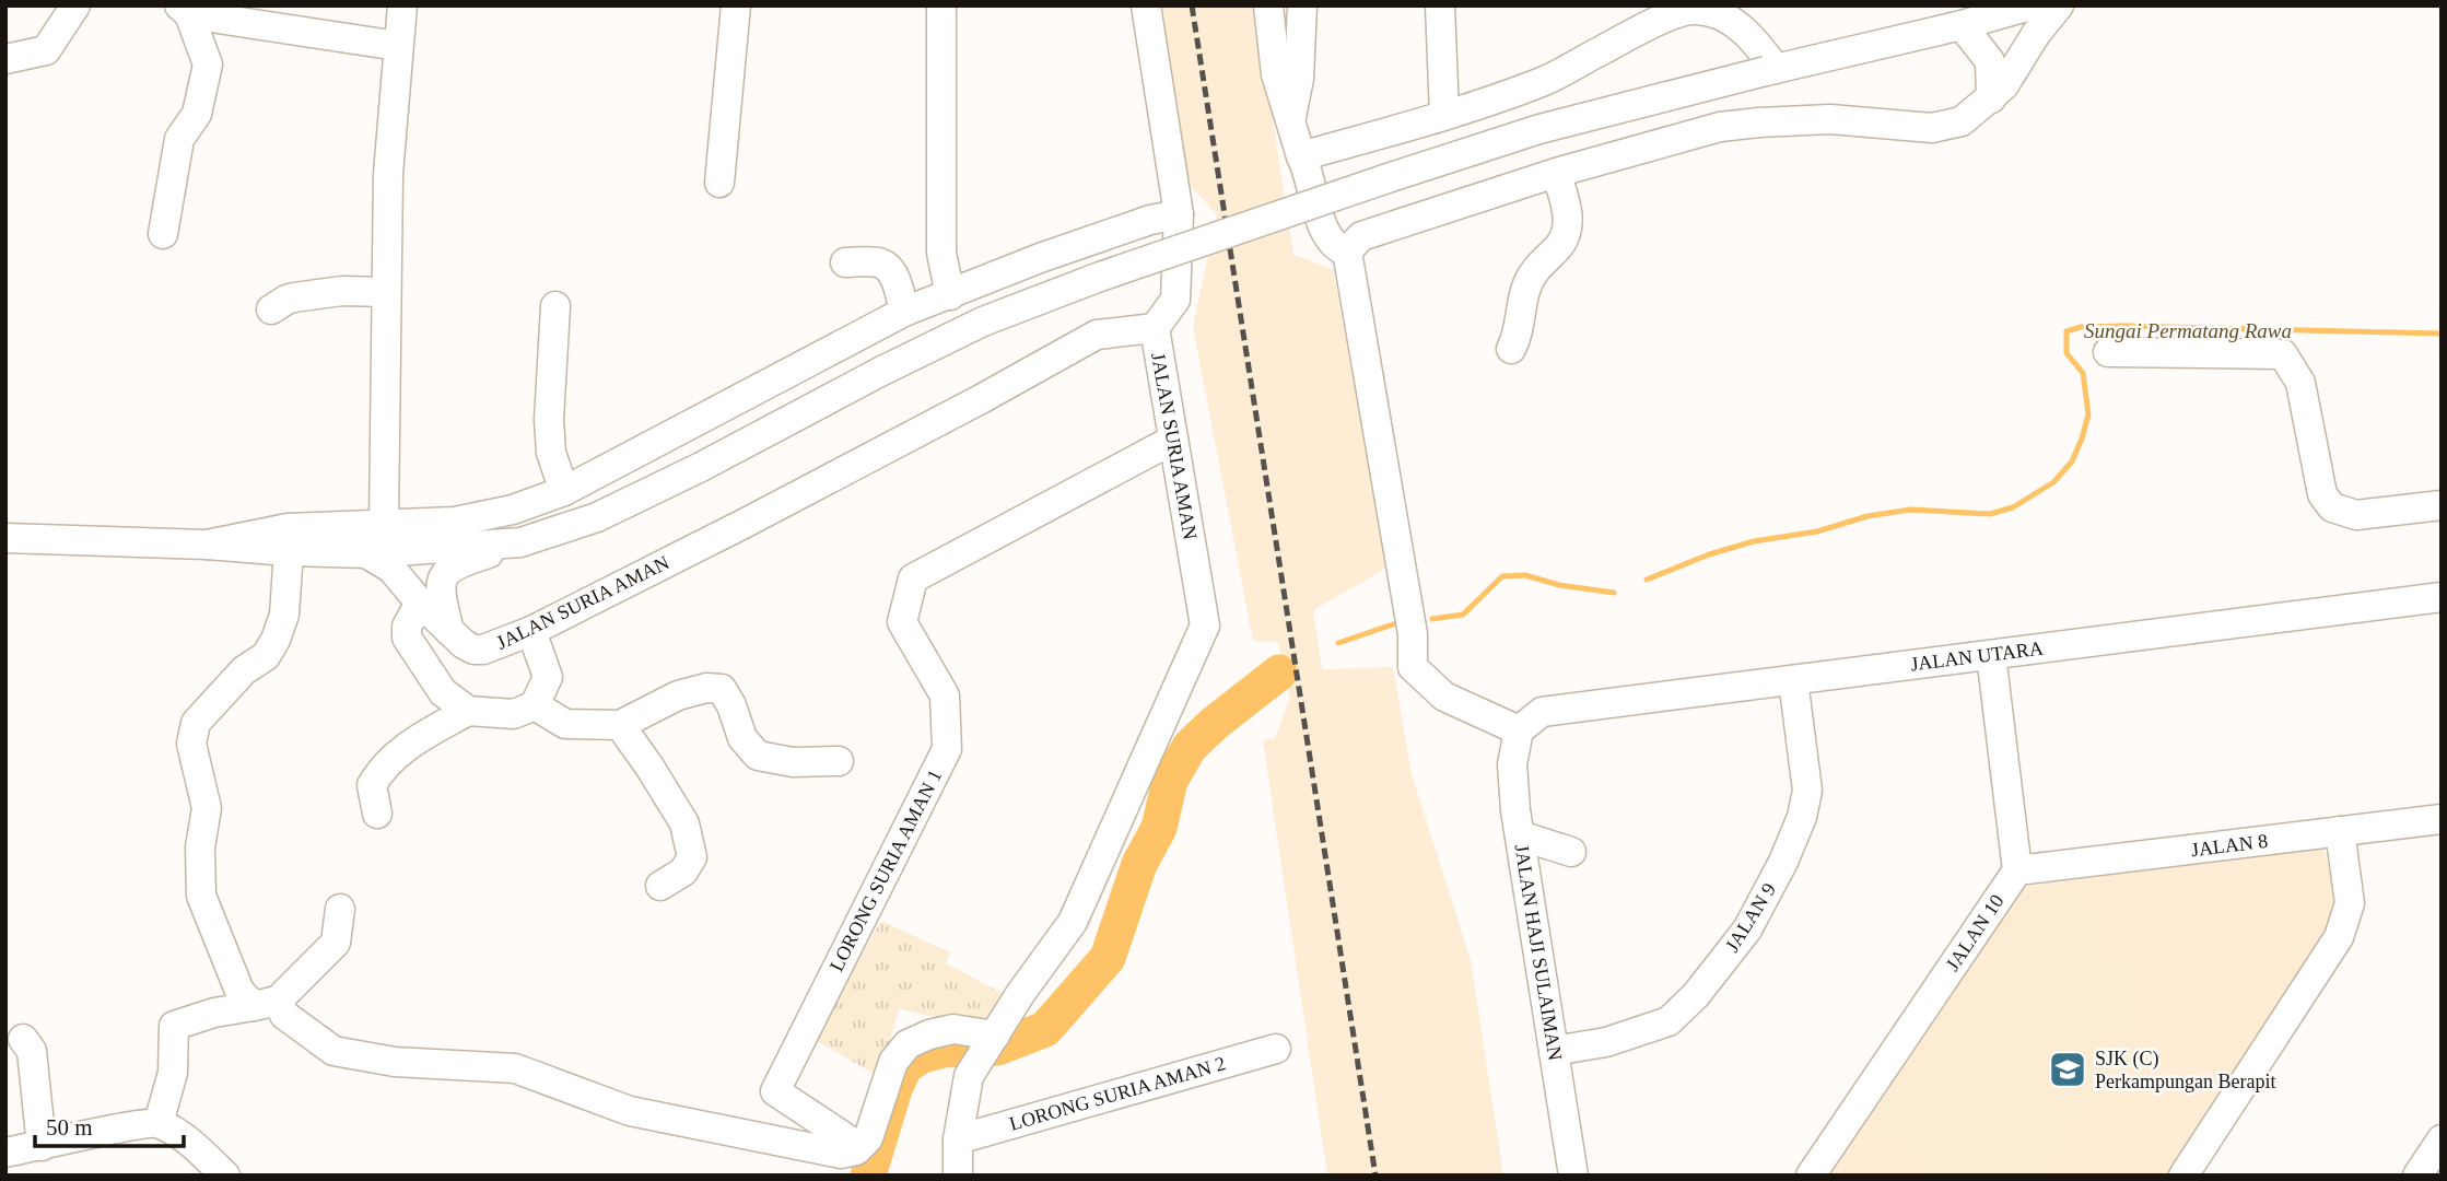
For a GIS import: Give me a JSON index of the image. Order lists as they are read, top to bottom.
{
  "streets": {
    "street": [
      "JALAN SURIA AMAN",
      "JALAN UTARA",
      "JALAN 8",
      "LORONG SURIA AMAN 1",
      "JALAN 9",
      "JALAN 10",
      "JALAN HAJI SULAIMAN",
      "LORONG SURIA AMAN 2"
    ]
  },
  "crossings": [
    ["JALAN SURIA AMAN", "LORONG SURIA AMAN 1"],
    ["JALAN SURIA AMAN", "LORONG SURIA AMAN 2"],
    ["JALAN UTARA", "JALAN 9"],
    ["JALAN UTARA", "JALAN HAJI SULAIMAN"],
    ["JALAN 8", "JALAN 10"],
    ["JALAN 9", "JALAN HAJI SULAIMAN"]
  ],
  "water": ["Sungai Permatang Rawa"],
  "places": {
    "school or university": ["SJK (C) Perkampungan Berapit"]
  },
  "scale_bar": "50 m"
}
